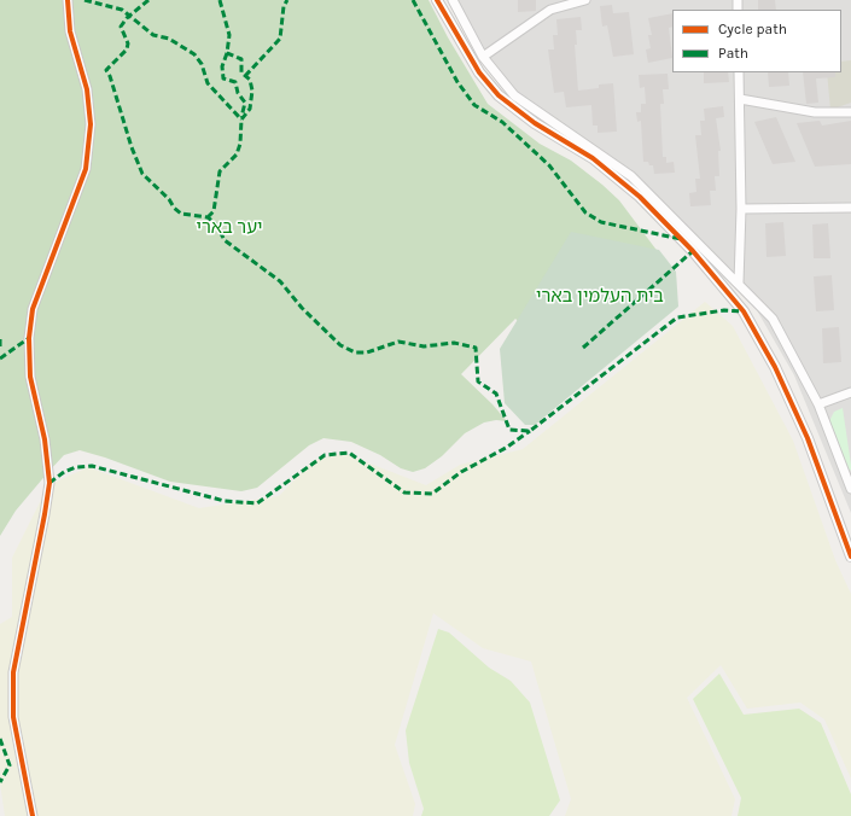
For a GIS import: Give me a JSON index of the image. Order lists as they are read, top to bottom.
{
  "parks": ["יער בארי", "בית העלמין בארי"],
  "legend": ["Cycle path", "Path"]
}
